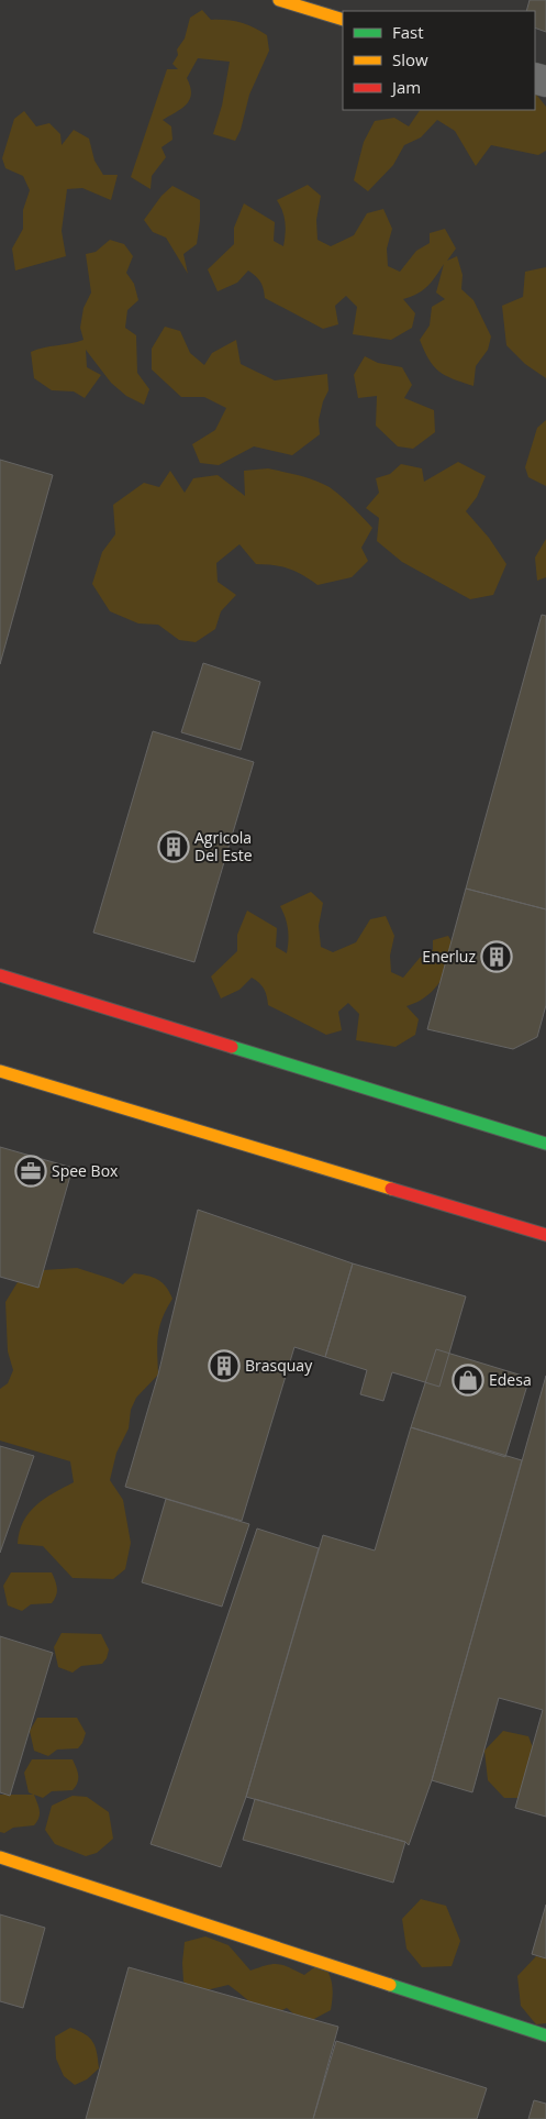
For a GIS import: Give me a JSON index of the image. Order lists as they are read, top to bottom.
{
  "places": {
    "building": ["Agricola Del Este", "Enerluz", "Brasquay"],
    "office": ["Spee Box"],
    "shop": ["Edesa"]
  },
  "legend": ["Fast", "Slow", "Jam"]
}
